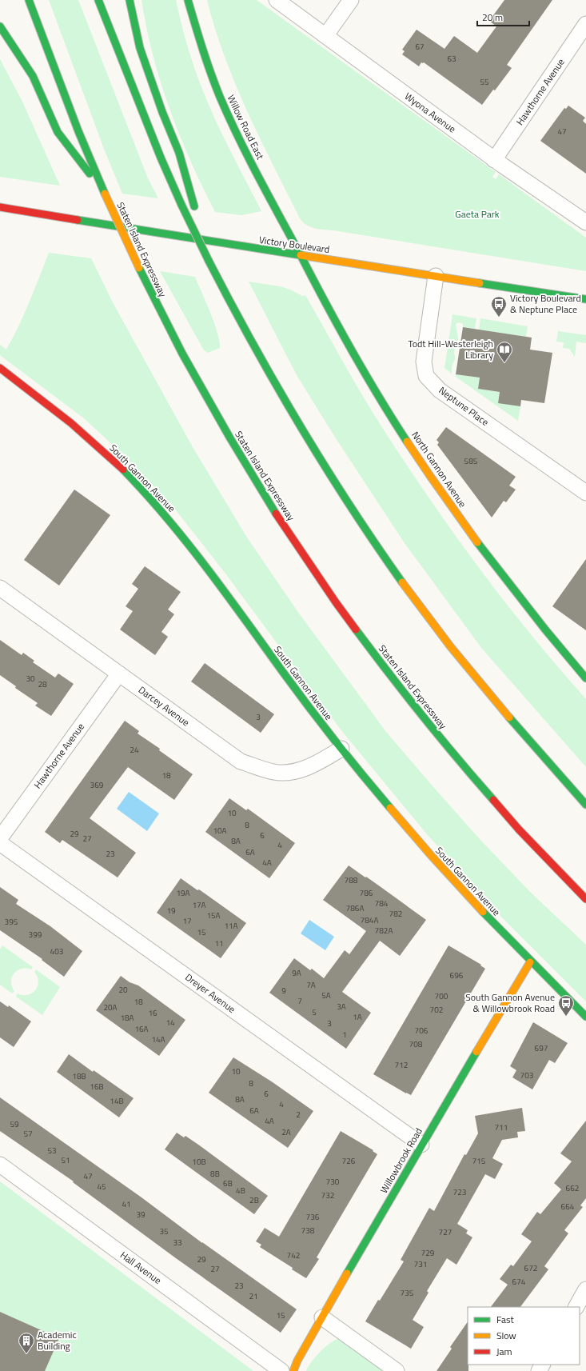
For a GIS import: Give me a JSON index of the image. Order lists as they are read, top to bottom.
{
  "streets": {
    "main road": [
      "Willow Road East",
      "Victory Boulevard",
      "Staten Island Expressway",
      "North Gannon Avenue",
      "South Gannon Avenue",
      "Willowbrook Road"
    ],
    "street": [
      "Hawthorne Avenue",
      "Wyona Avenue",
      "Neptune Place",
      "Darcey Avenue",
      "Dreyer Avenue",
      "Hall Avenue"
    ]
  },
  "crossings": [
    ["Hawthorne Avenue", "Wyona Avenue"],
    ["Hawthorne Avenue", "Darcey Avenue"],
    ["Willow Road East", "Victory Boulevard"],
    ["Willow Road East", "North Gannon Avenue"],
    ["Victory Boulevard", "Neptune Place"],
    ["Victory Boulevard", "North Gannon Avenue"],
    ["South Gannon Avenue", "Darcey Avenue"],
    ["South Gannon Avenue", "Willowbrook Road"],
    ["Dreyer Avenue", "Willowbrook Road"]
  ],
  "parks": ["Gaeta Park"],
  "places": {
    "bus stop": ["Victory Boulevard & Neptune Place", "South Gannon Avenue & Willowbrook Road"],
    "library": ["Todt Hill-Westerleigh Library"],
    "building": ["Academic Building"]
  },
  "house_numbers": [
    "67",
    "63",
    "55",
    "47",
    "585",
    "30",
    "28",
    "3",
    "24",
    "18",
    "369",
    "10",
    "8",
    "10A",
    "29",
    "6",
    "27",
    "8A",
    "4",
    "6A",
    "23",
    "4A",
    "788",
    "19A",
    "786",
    "784",
    "17A",
    "786A",
    "19",
    "782",
    "15A",
    "784A",
    "17",
    "395",
    "11A",
    "782A",
    "15",
    "399",
    "11",
    "403",
    "9A",
    "696",
    "7A",
    "20",
    "9",
    "5A",
    "700",
    "7",
    "18",
    "3A",
    "20A",
    "702",
    "5",
    "16",
    "1A",
    "18A",
    "14",
    "3",
    "16A",
    "706",
    "1",
    "14A",
    "708",
    "697",
    "712",
    "10",
    "703",
    "18B",
    "8",
    "16B",
    "6",
    "8A",
    "14B",
    "4",
    "6A",
    "2",
    "4A",
    "59",
    "711",
    "2A",
    "57",
    "53",
    "51",
    "726",
    "715",
    "10B",
    "8B",
    "47",
    "730",
    "6B",
    "45",
    "662",
    "4B",
    "723",
    "732",
    "2B",
    "41",
    "664",
    "39",
    "736",
    "738",
    "35",
    "727",
    "33",
    "729",
    "742",
    "29",
    "731",
    "672",
    "27",
    "674",
    "23",
    "735",
    "21",
    "15"
  ],
  "legend": ["Fast", "Slow", "Jam"],
  "scale_bar": "20 m"
}
